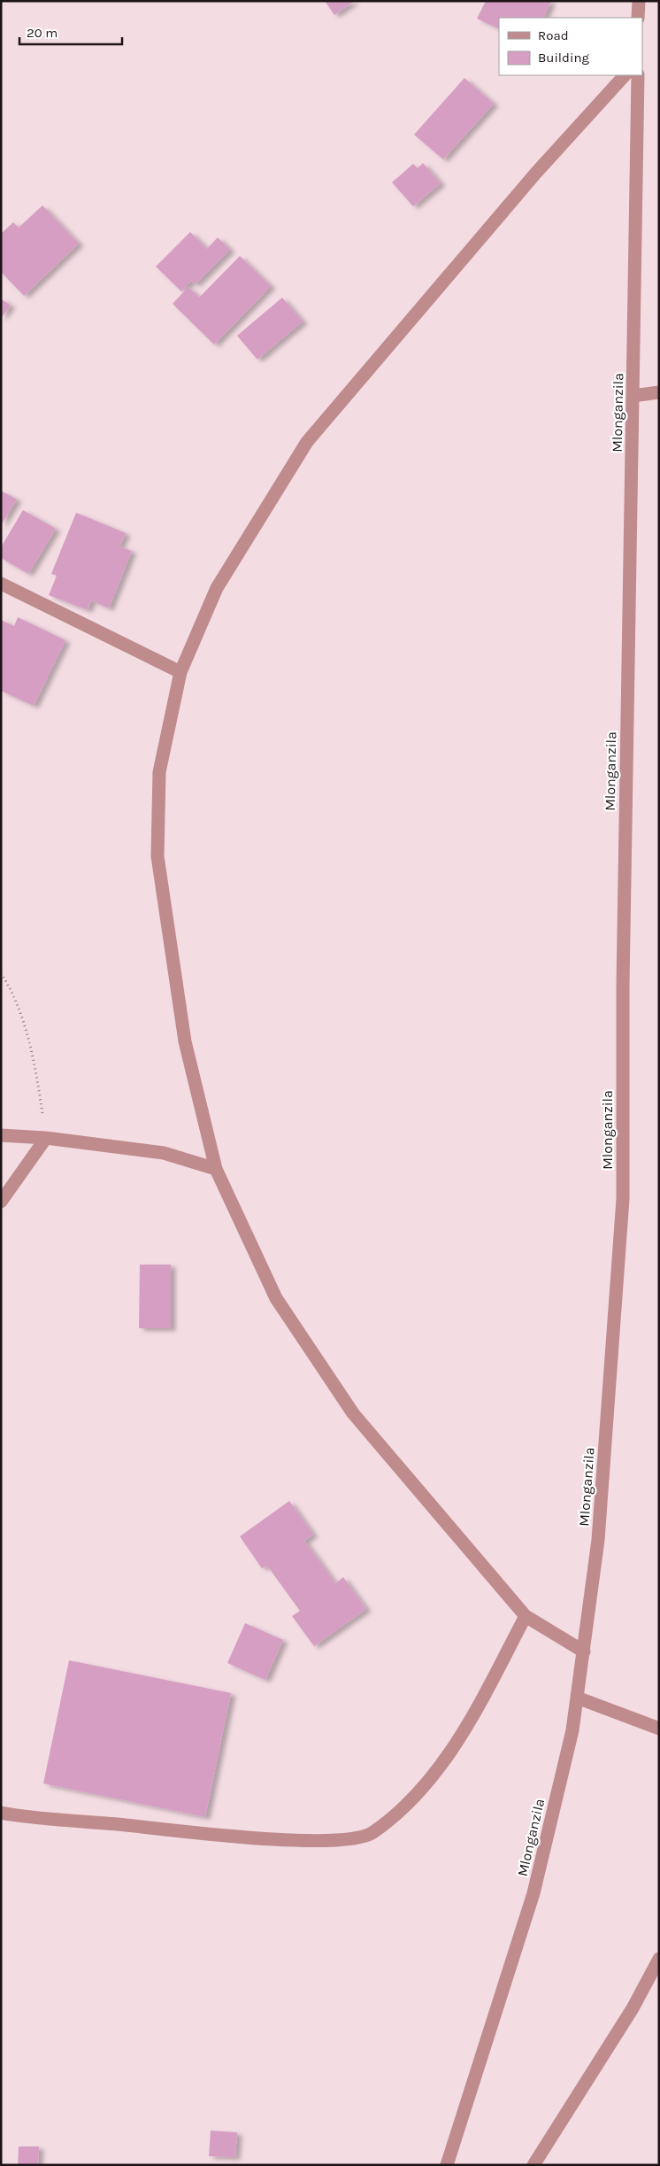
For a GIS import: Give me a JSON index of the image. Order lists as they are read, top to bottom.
{
  "streets": {
    "street": ["Mlonganzila"]
  },
  "legend": ["Road", "Building"],
  "scale_bar": "20 m"
}
